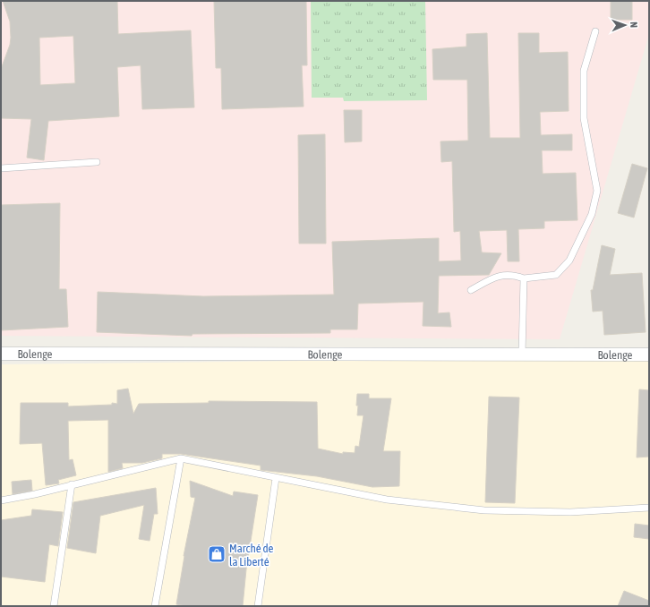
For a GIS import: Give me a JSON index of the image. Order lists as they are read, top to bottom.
{
  "streets": {
    "street": ["Bolenge"]
  },
  "places": {
    "shop": ["Marché de la Liberté"]
  },
  "north": "right"
}
